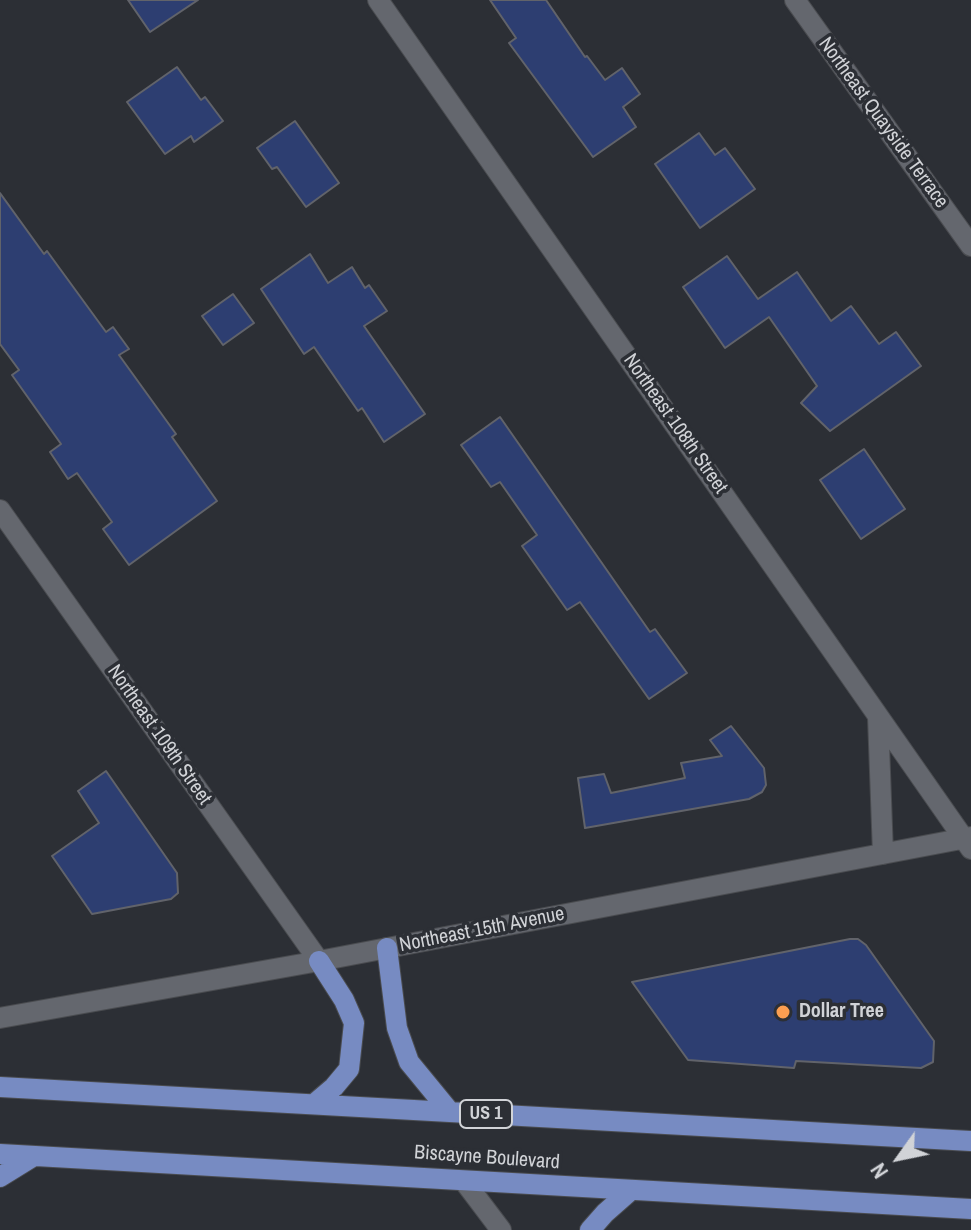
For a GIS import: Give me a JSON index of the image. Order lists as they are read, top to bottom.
{
  "streets": {
    "main road": ["US 1", "Biscayne Boulevard"],
    "street": [
      "Northeast Quayside Terrace",
      "Northeast 108th Street",
      "Northeast 109th Street",
      "Northeast 15th Avenue"
    ]
  },
  "crossings": [
    ["Northeast 108th Street", "Northeast 15th Avenue"],
    ["Northeast 109th Street", "Northeast 15th Avenue"]
  ],
  "places": ["Dollar Tree"],
  "north": "bottom left"
}
